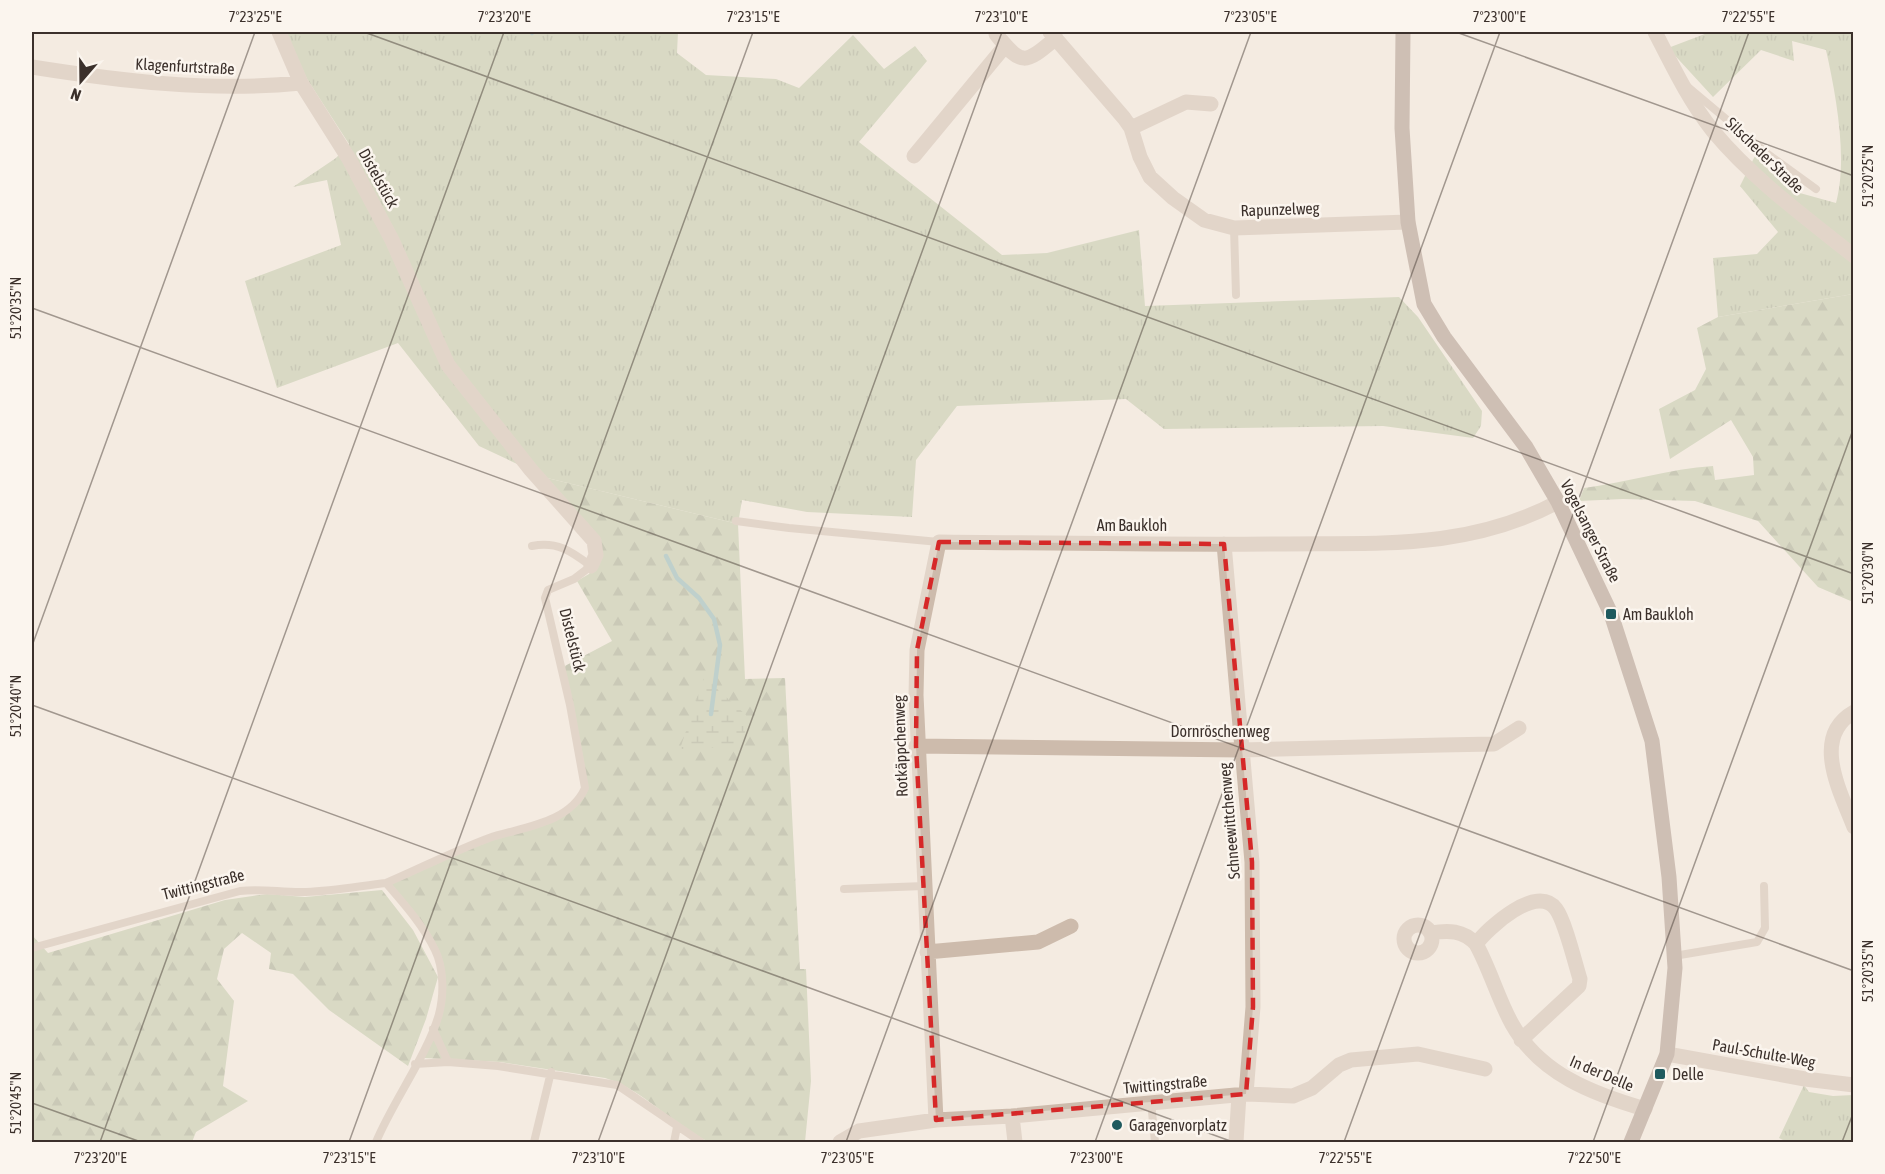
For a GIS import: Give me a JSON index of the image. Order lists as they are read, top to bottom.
{
  "streets": {
    "street": [
      "Klagenfurtstraße",
      "Silscheder Straße",
      "Distelstück",
      "Rapunzelweg",
      "Am Baukloh",
      "Vogelsanger Straße",
      "Dornröschenweg",
      "Rotkäppchenweg",
      "Schneewittchenweg",
      "Twittingstraße",
      "Paul-Schulte-Weg",
      "In der Delle"
    ]
  },
  "crossings": [
    ["Klagenfurtstraße", "Distelstück"],
    ["Distelstück", "Twittingstraße"],
    ["Rapunzelweg", "Vogelsanger Straße"],
    ["Am Baukloh", "Vogelsanger Straße"],
    ["Am Baukloh", "Rotkäppchenweg"],
    ["Am Baukloh", "Schneewittchenweg"],
    ["Vogelsanger Straße", "Paul-Schulte-Weg"],
    ["Vogelsanger Straße", "In der Delle"],
    ["Dornröschenweg", "Rotkäppchenweg"],
    ["Dornröschenweg", "Schneewittchenweg"],
    ["Rotkäppchenweg", "Twittingstraße"],
    ["Schneewittchenweg", "Twittingstraße"]
  ],
  "places": {
    "transit": ["Am Baukloh", "Delle"],
    "other": ["Garagenvorplatz"]
  },
  "north": "bottom",
  "coordinates": [
    "7°23'25\"E",
    "7°23'20\"E",
    "7°23'15\"E",
    "7°23'10\"E",
    "7°23'05\"E",
    "7°23'00\"E",
    "7°22'55\"E",
    "51°20'25\"N",
    "51°20'35\"N",
    "51°20'30\"N",
    "51°20'40\"N",
    "51°20'45\"N",
    "7°22'50\"E"
  ]
}
